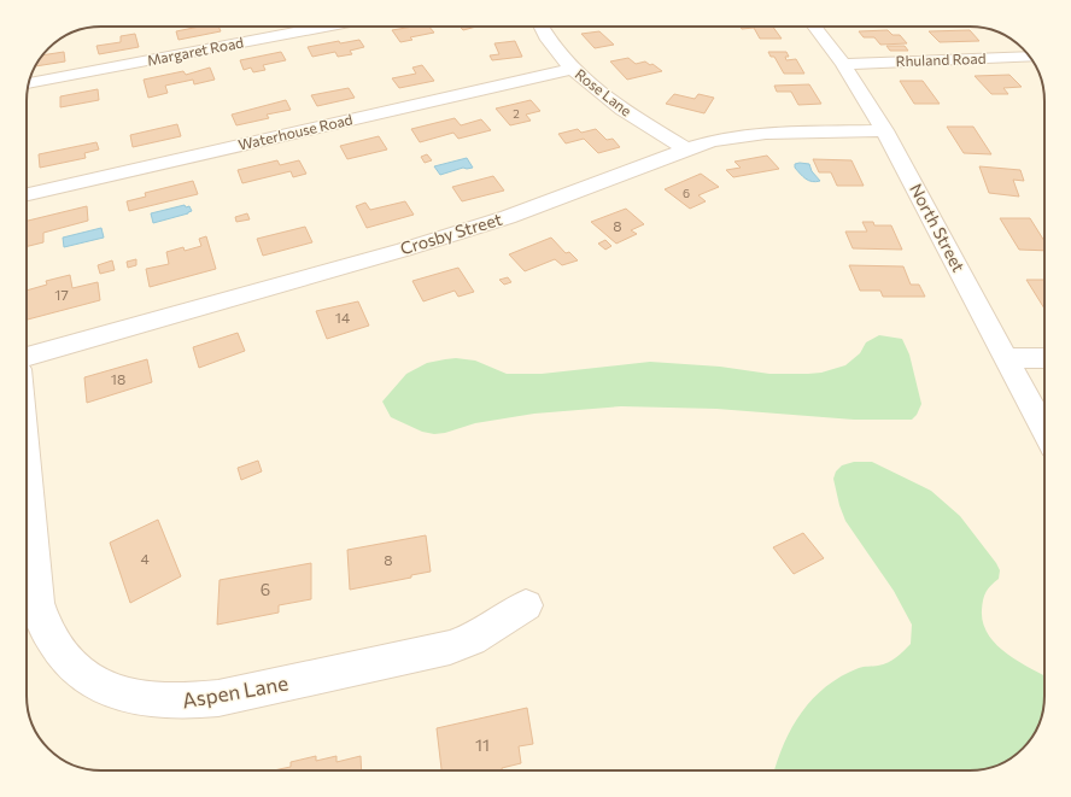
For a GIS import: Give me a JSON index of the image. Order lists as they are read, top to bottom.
{
  "streets": {
    "street": [
      "Margaret Road",
      "Rhuland Road",
      "Rose Lane",
      "Waterhouse Road",
      "North Street",
      "Crosby Street",
      "Aspen Lane"
    ]
  },
  "crossings": [
    ["Rhuland Road", "North Street"],
    ["Rose Lane", "Waterhouse Road"],
    ["Rose Lane", "Crosby Street"],
    ["North Street", "Crosby Street"]
  ],
  "house_numbers": [
    "2",
    "6",
    "8",
    "17",
    "14",
    "18",
    "4",
    "8",
    "6",
    "11"
  ]
}
